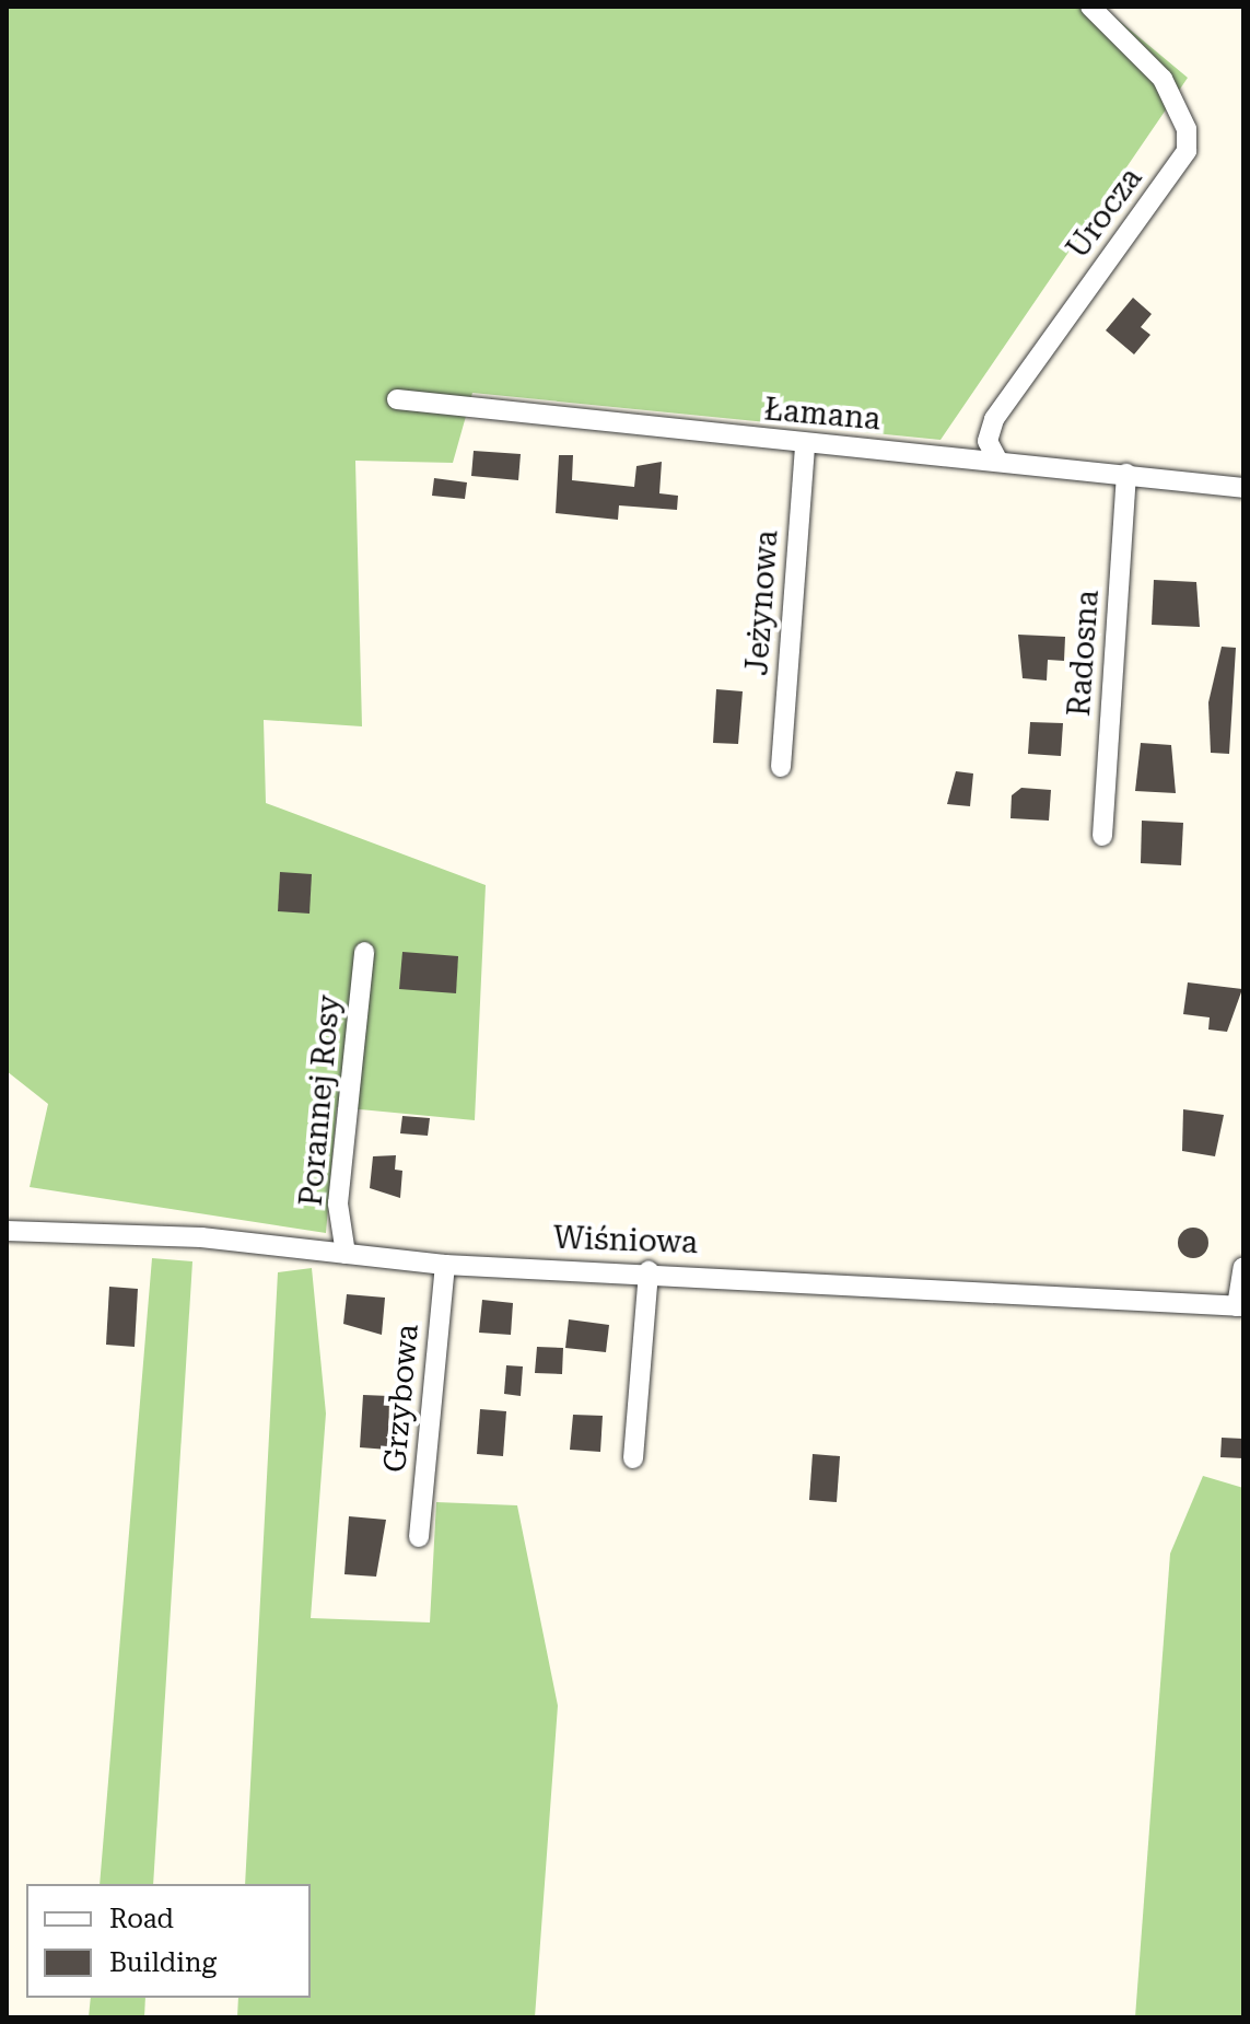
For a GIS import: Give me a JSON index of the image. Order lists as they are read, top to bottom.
{
  "streets": {
    "street": [
      "Urocza",
      "Łamana",
      "Jeżynowa",
      "Radosna",
      "Porannej Rosy",
      "Wiśniowa",
      "Grzybowa"
    ]
  },
  "crossings": [
    ["Urocza", "Łamana"],
    ["Łamana", "Jeżynowa"],
    ["Łamana", "Radosna"],
    ["Porannej Rosy", "Wiśniowa"],
    ["Wiśniowa", "Grzybowa"]
  ],
  "legend": ["Road", "Building"]
}
